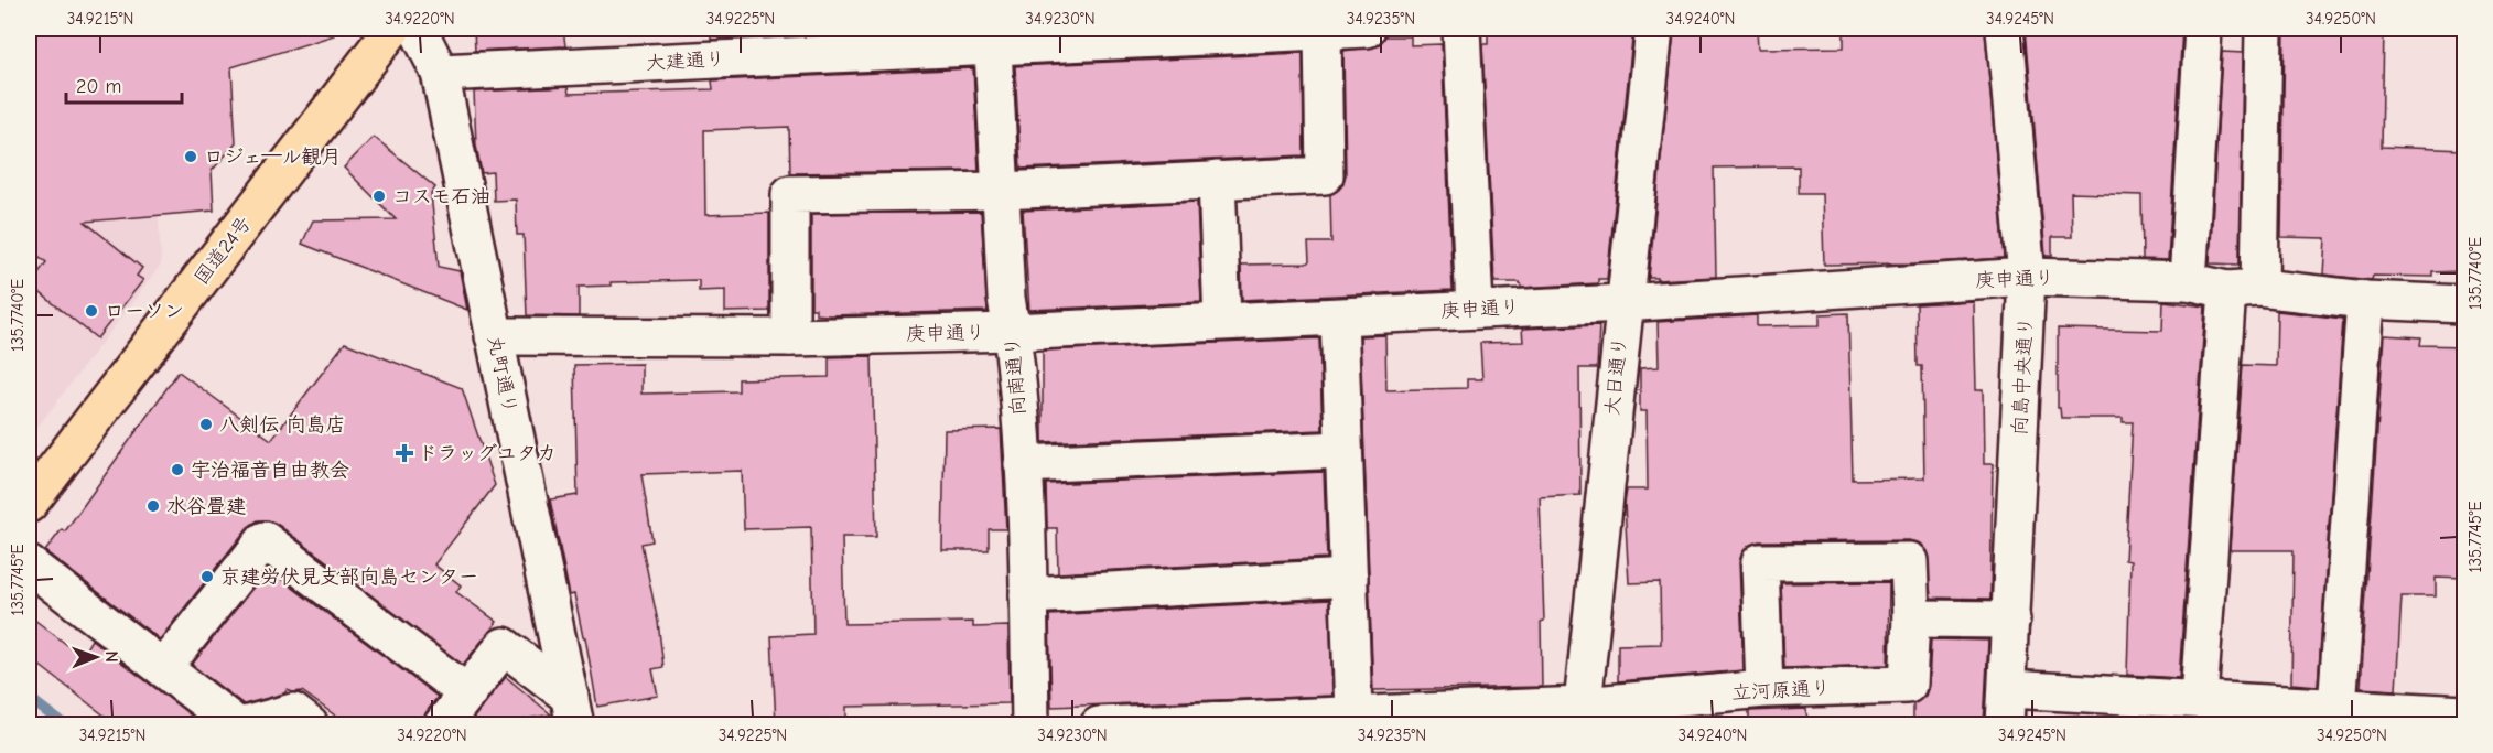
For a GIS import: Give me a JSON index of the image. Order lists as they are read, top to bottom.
{
  "streets": {
    "highway": ["国道24号"],
    "street": [
      "大建通り",
      "庚申通り",
      "丸町通り",
      "向南通り",
      "大日通り",
      "向島中央通り",
      "立河原通り"
    ]
  },
  "crossings": [
    ["大建通り", "丸町通り"],
    ["大建通り", "向南通り"],
    ["庚申通り", "丸町通り"],
    ["庚申通り", "向南通り"],
    ["庚申通り", "大日通り"],
    ["庚申通り", "向島中央通り"],
    ["大日通り", "立河原通り"]
  ],
  "places": {
    "other": [
      "ロジェ―ル観月",
      "コスモ石油",
      "ローソン",
      "八剣伝 向島店",
      "宇治福音自由教会",
      "水谷畳建",
      "京建労伏見支部向島センター"
    ],
    "health": ["ドラッグユタカ"]
  },
  "scale_bar": "20 m",
  "north": "right",
  "coordinates": [
    "34.9215°N",
    "34.9220°N",
    "34.9225°N",
    "34.9230°N",
    "34.9235°N",
    "34.9240°N",
    "34.9245°N",
    "34.9250°N",
    "135.7740°E",
    "135.7745°E"
  ]
}
